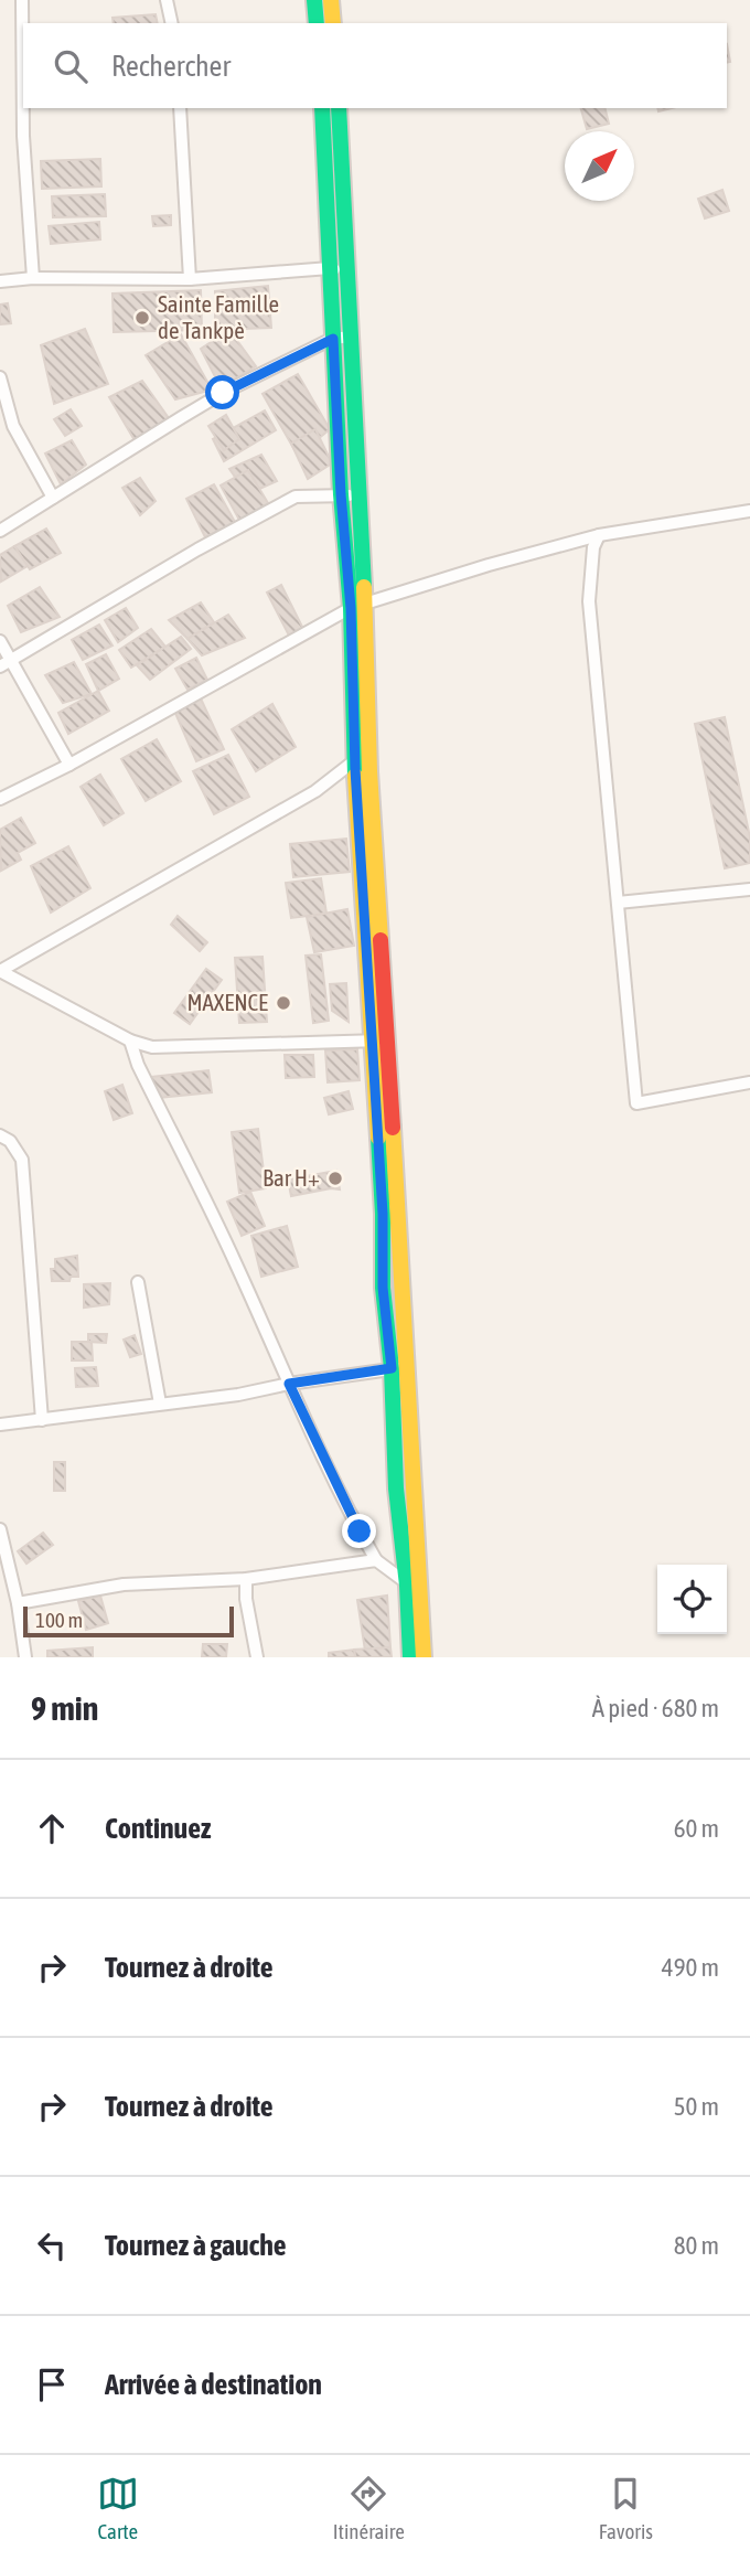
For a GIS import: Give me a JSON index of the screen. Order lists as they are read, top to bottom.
{
  "places": ["Sainte Famille de Tankpè", "MAXENCE", "Bar H+"],
  "scale_bar": "100 m",
  "north": "top right",
  "page": {
    "search": "Rechercher",
    "scale": "100 m",
    "heading": ["9 min", "À pied · 680 m"],
    "list": [
      ["Continuez", "60 m"],
      ["Tournez à droite", "490 m"],
      ["Tournez à droite", "50 m"],
      ["Tournez à gauche", "80 m"],
      "Arrivée à destination"
    ],
    "nav": ["Carte", "Itinéraire", "Favoris"]
  }
}
